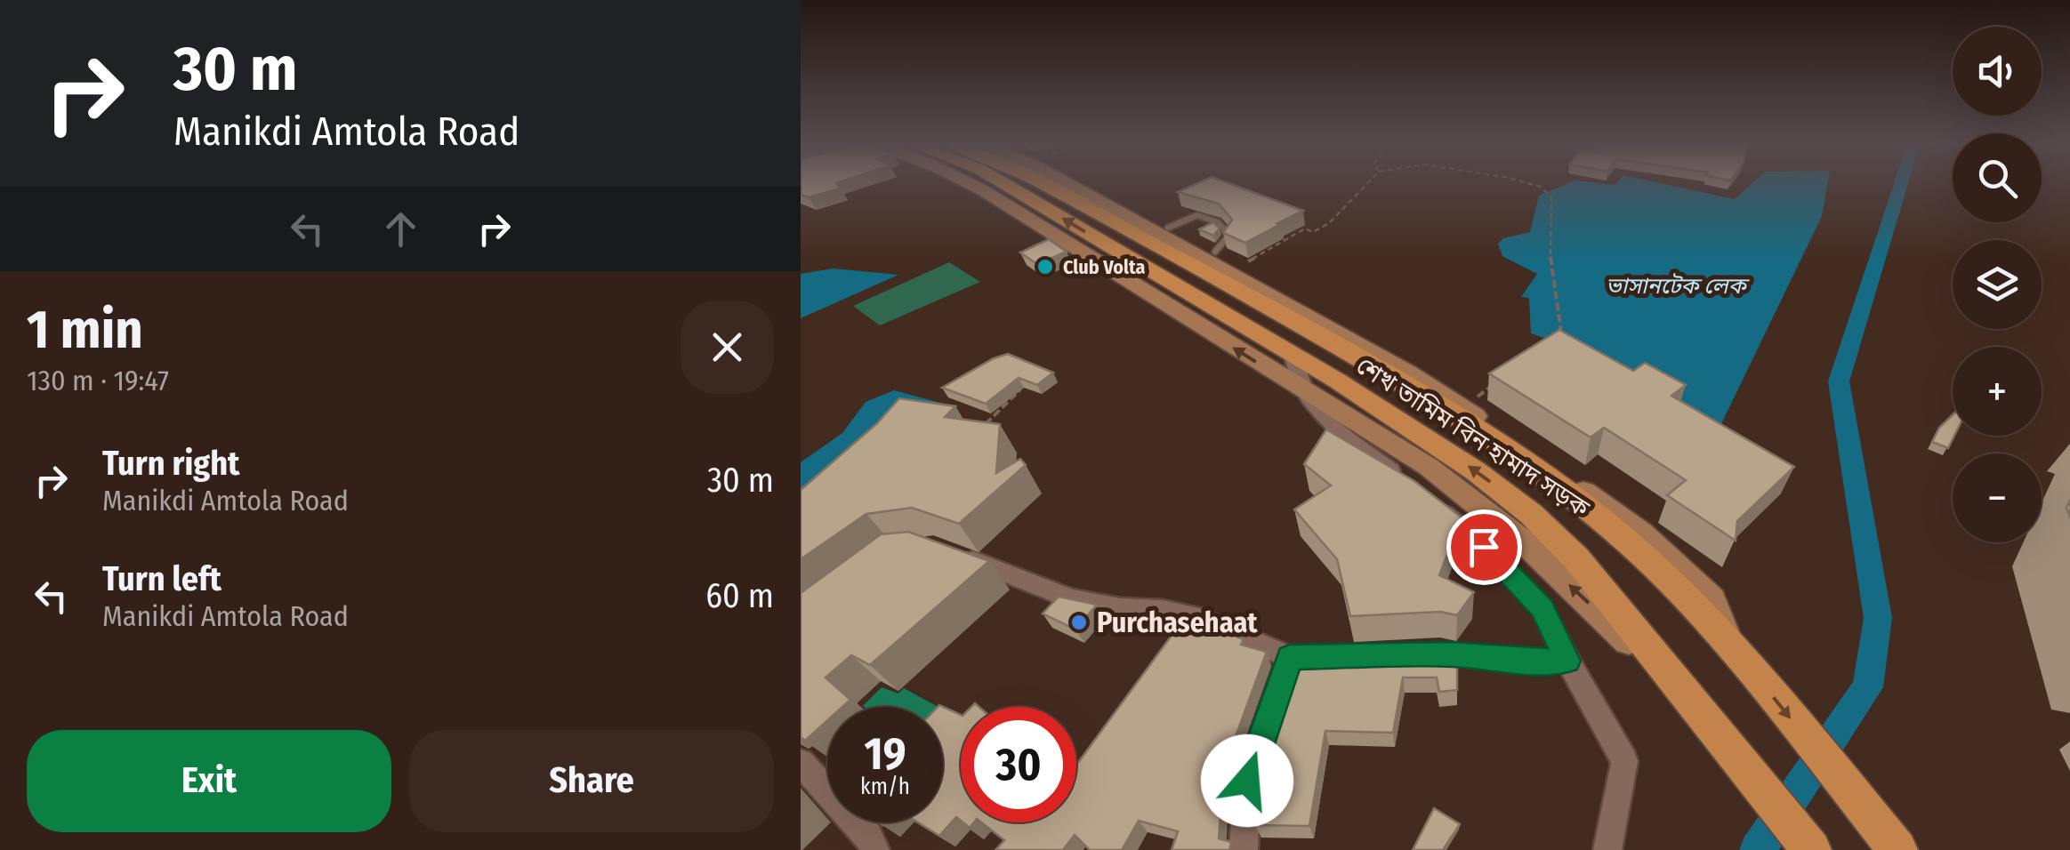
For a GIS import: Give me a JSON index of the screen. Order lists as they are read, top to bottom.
{
  "streets": {
    "main road": ["শেখ তামিম বিন হামাদ সড়ক"]
  },
  "water": ["ভাসানটেক লেক"],
  "places": ["Club Volta", "Purchasehaat"],
  "page": {
    "turn": ["30 m", "Manikdi Amtola Road"],
    "map_buttons": ["+", "−"],
    "heading": ["1 min", "130 m · 19:47"],
    "list": [
      {
        "name": "Turn right",
        "note": "Manikdi Amtola Road",
        "value": "30 m"
      },
      {
        "name": "Turn left",
        "note": "Manikdi Amtola Road",
        "value": "60 m"
      }
    ],
    "speed": "19 km/h",
    "limit": "30",
    "buttons": ["Exit", "Share"]
  }
}
